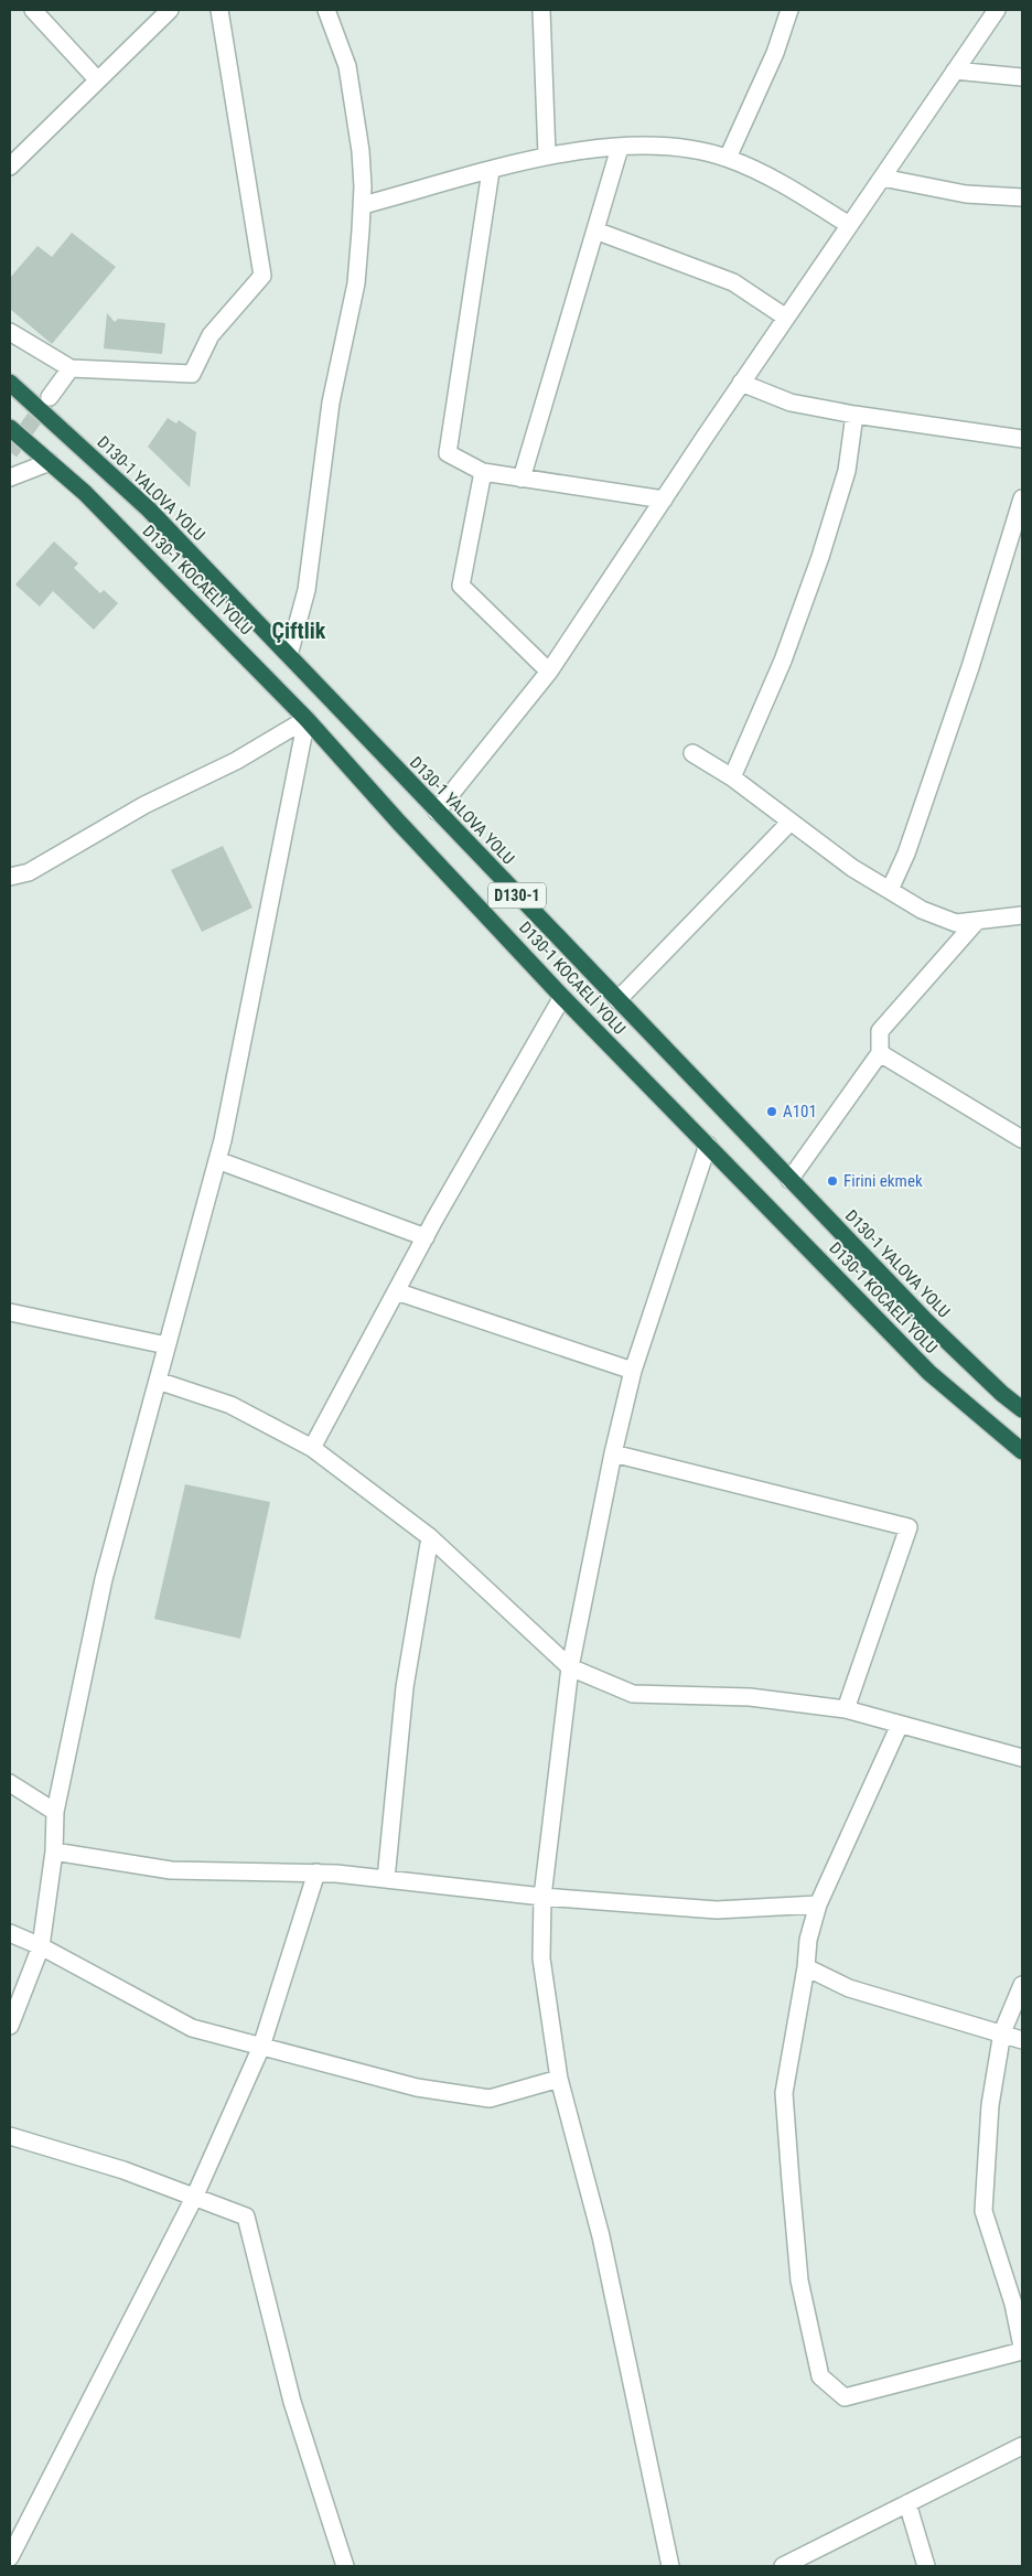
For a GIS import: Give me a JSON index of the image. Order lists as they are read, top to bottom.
{
  "streets": {
    "highway": ["D130-1 YALOVA YOLU", "D130-1 KOCAELİ YOLU", "D130-1"]
  },
  "districts": ["Çiftlik"],
  "places": ["A101", "Firini ekmek"]
}
